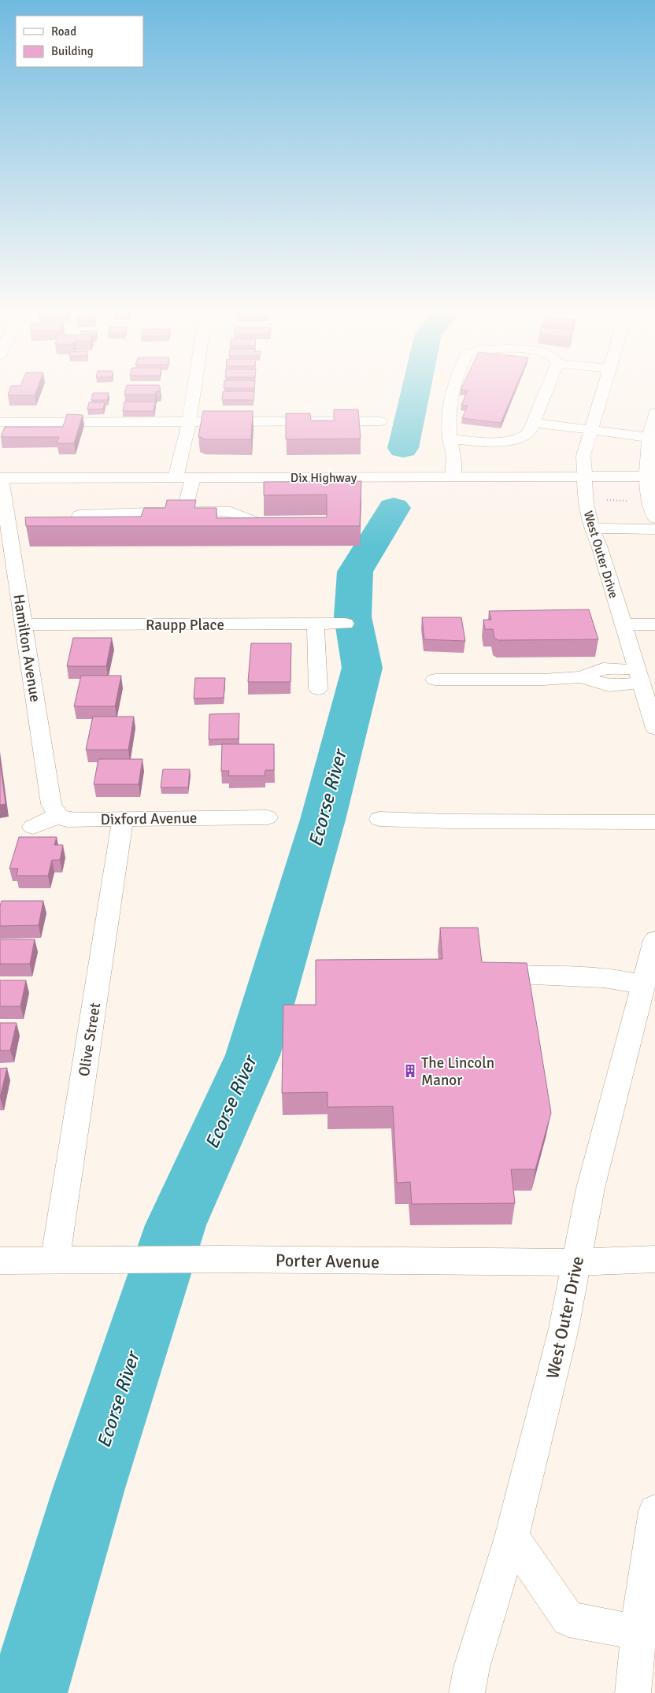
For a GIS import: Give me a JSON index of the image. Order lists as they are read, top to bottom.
{
  "streets": {
    "main road": [
      "Dix Highway",
      "West Outer Drive",
      "Raupp Place",
      "Hamilton Avenue",
      "Dixford Avenue",
      "Olive Street",
      "Porter Avenue"
    ]
  },
  "crossings": [
    ["Dix Highway", "West Outer Drive"],
    ["Dix Highway", "Hamilton Avenue"],
    ["West Outer Drive", "Porter Avenue"],
    ["Raupp Place", "Hamilton Avenue"],
    ["Hamilton Avenue", "Dixford Avenue"],
    ["Dixford Avenue", "Olive Street"],
    ["Olive Street", "Porter Avenue"]
  ],
  "water": ["Ecorse River"],
  "places": {
    "building": ["The Lincoln Manor"]
  },
  "legend": ["Road", "Building"]
}
